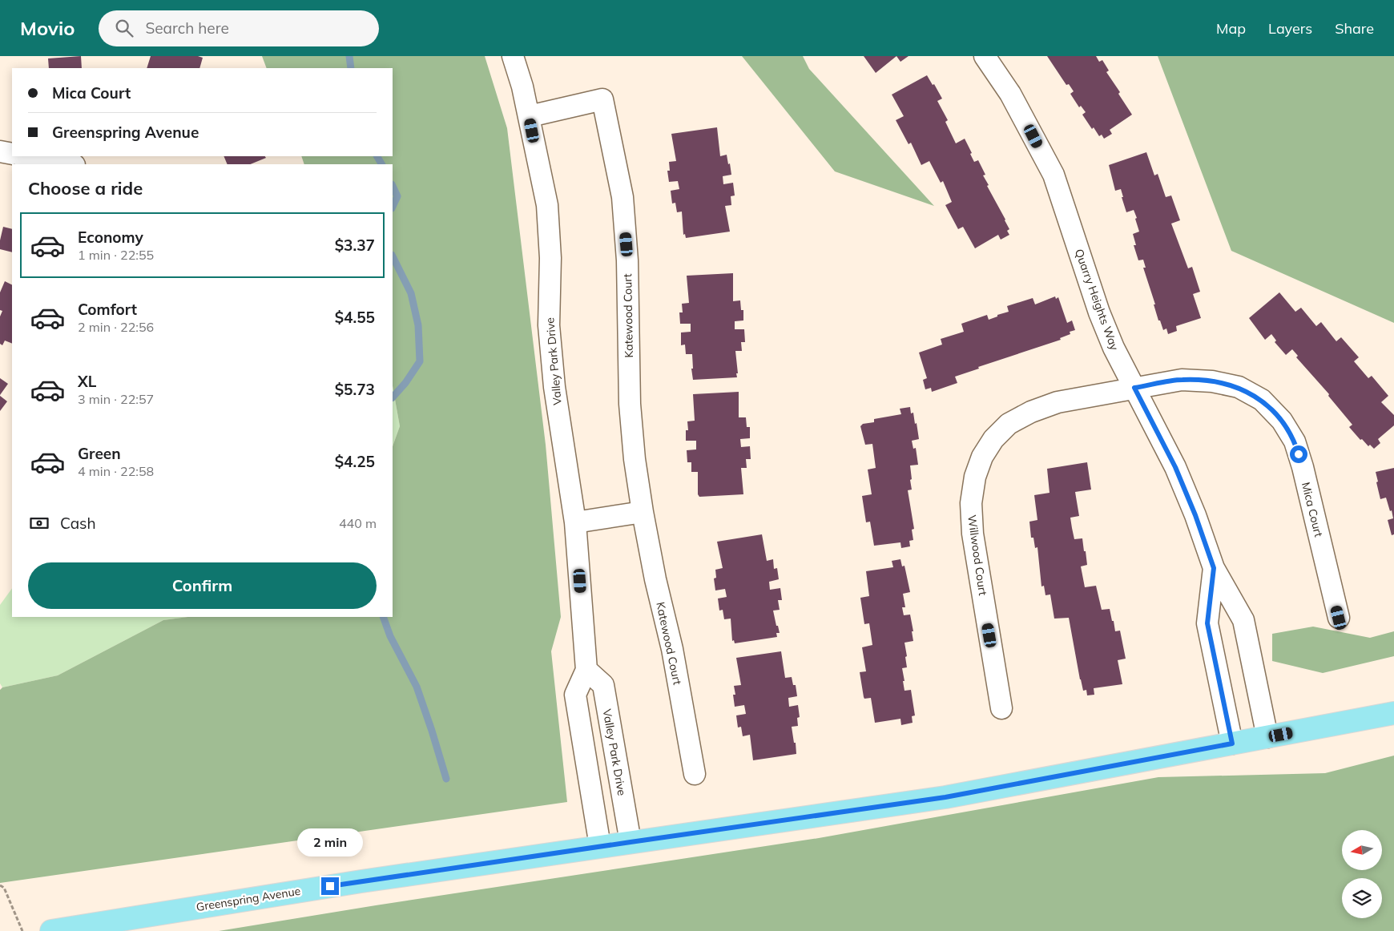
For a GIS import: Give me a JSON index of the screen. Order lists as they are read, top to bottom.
{
  "streets": {
    "main road": ["Greenspring Avenue"],
    "street": [
      "Quarry Heights Way",
      "Katewood Court",
      "Valley Park Drive",
      "Mica Court",
      "Willwood Court"
    ]
  },
  "crossings": [
    ["Quarry Heights Way", "Mica Court"],
    ["Quarry Heights Way", "Willwood Court"],
    ["Quarry Heights Way", "Greenspring Avenue"],
    ["Katewood Court", "Valley Park Drive"],
    ["Valley Park Drive", "Greenspring Avenue"],
    ["Mica Court", "Willwood Court"]
  ],
  "north": "left",
  "page": {
    "header": "Movio",
    "search": "Search here",
    "nav": ["Map", "Layers", "Share"],
    "banner": ["Mica Court", "Greenspring Avenue"],
    "heading": "Choose a ride",
    "list": [
      {
        "name": "Economy",
        "note": "1 min · 22:55",
        "value": "$3.37"
      },
      {
        "name": "Comfort",
        "note": "2 min · 22:56",
        "value": "$4.55"
      },
      {
        "name": "XL",
        "note": "3 min · 22:57",
        "value": "$5.73"
      },
      {
        "name": "Green",
        "note": "4 min · 22:58",
        "value": "$4.25"
      }
    ],
    "pay": ["Cash", "440 m"],
    "buttons": "Confirm",
    "bubble": "2 min"
  }
}
